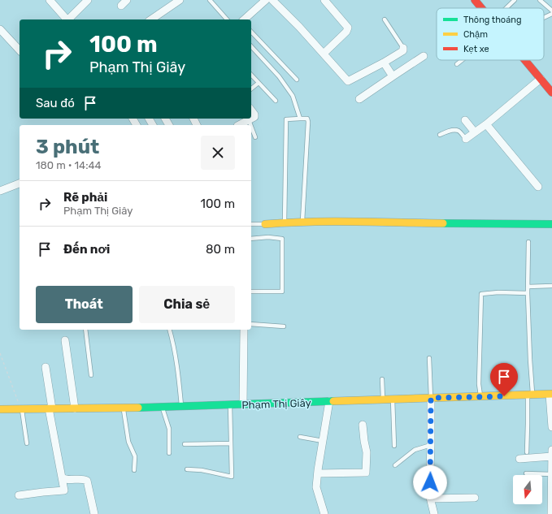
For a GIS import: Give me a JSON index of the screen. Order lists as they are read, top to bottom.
{
  "streets": {
    "street": ["Phạm Thị Giây"]
  },
  "legend": ["Thông thoáng", "Chậm", "Kẹt xe"],
  "north": "bottom",
  "page": {
    "turn": ["100 m", "Phạm Thị Giây"],
    "then": "Sau đó",
    "heading": ["3 phút", "180 m · 14:44"],
    "list": [
      {
        "name": "Rẽ phải",
        "note": "Phạm Thị Giây",
        "value": "100 m"
      },
      {
        "name": "Đến nơi",
        "value": "80 m"
      }
    ],
    "buttons": ["Thoát", "Chia sẻ"]
  }
}
